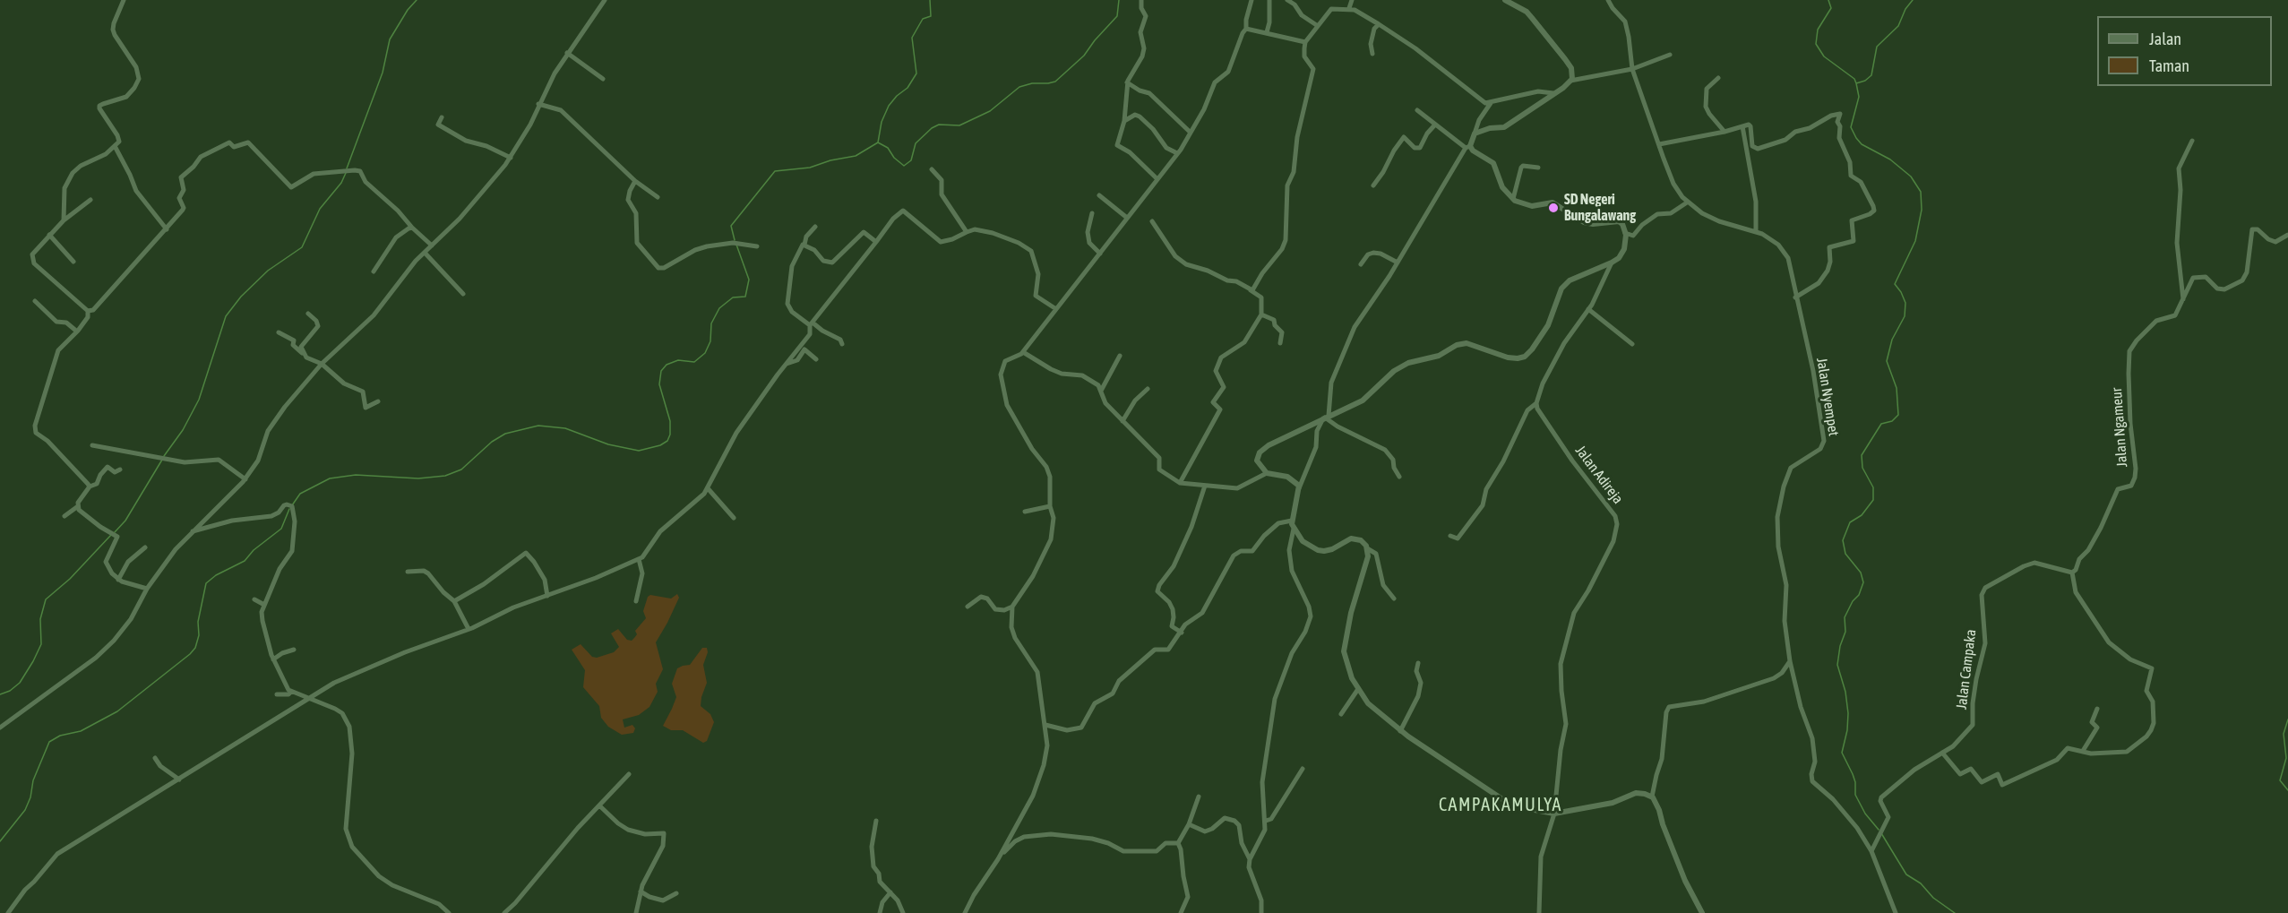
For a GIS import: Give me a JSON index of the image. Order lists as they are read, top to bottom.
{
  "streets": {
    "street": [
      "Jalan Nyempet",
      "Jalan Ngameur",
      "Jalan Adireja",
      "Jalan Campaka"
    ]
  },
  "crossings": [
    ["Jalan Nyempet", "Jalan Campaka"],
    ["Jalan Ngameur", "Jalan Campaka"]
  ],
  "districts": ["CAMPAKAMULYA"],
  "places": ["SD Negeri Bungalawang"],
  "legend": ["Jalan", "Taman"]
}
